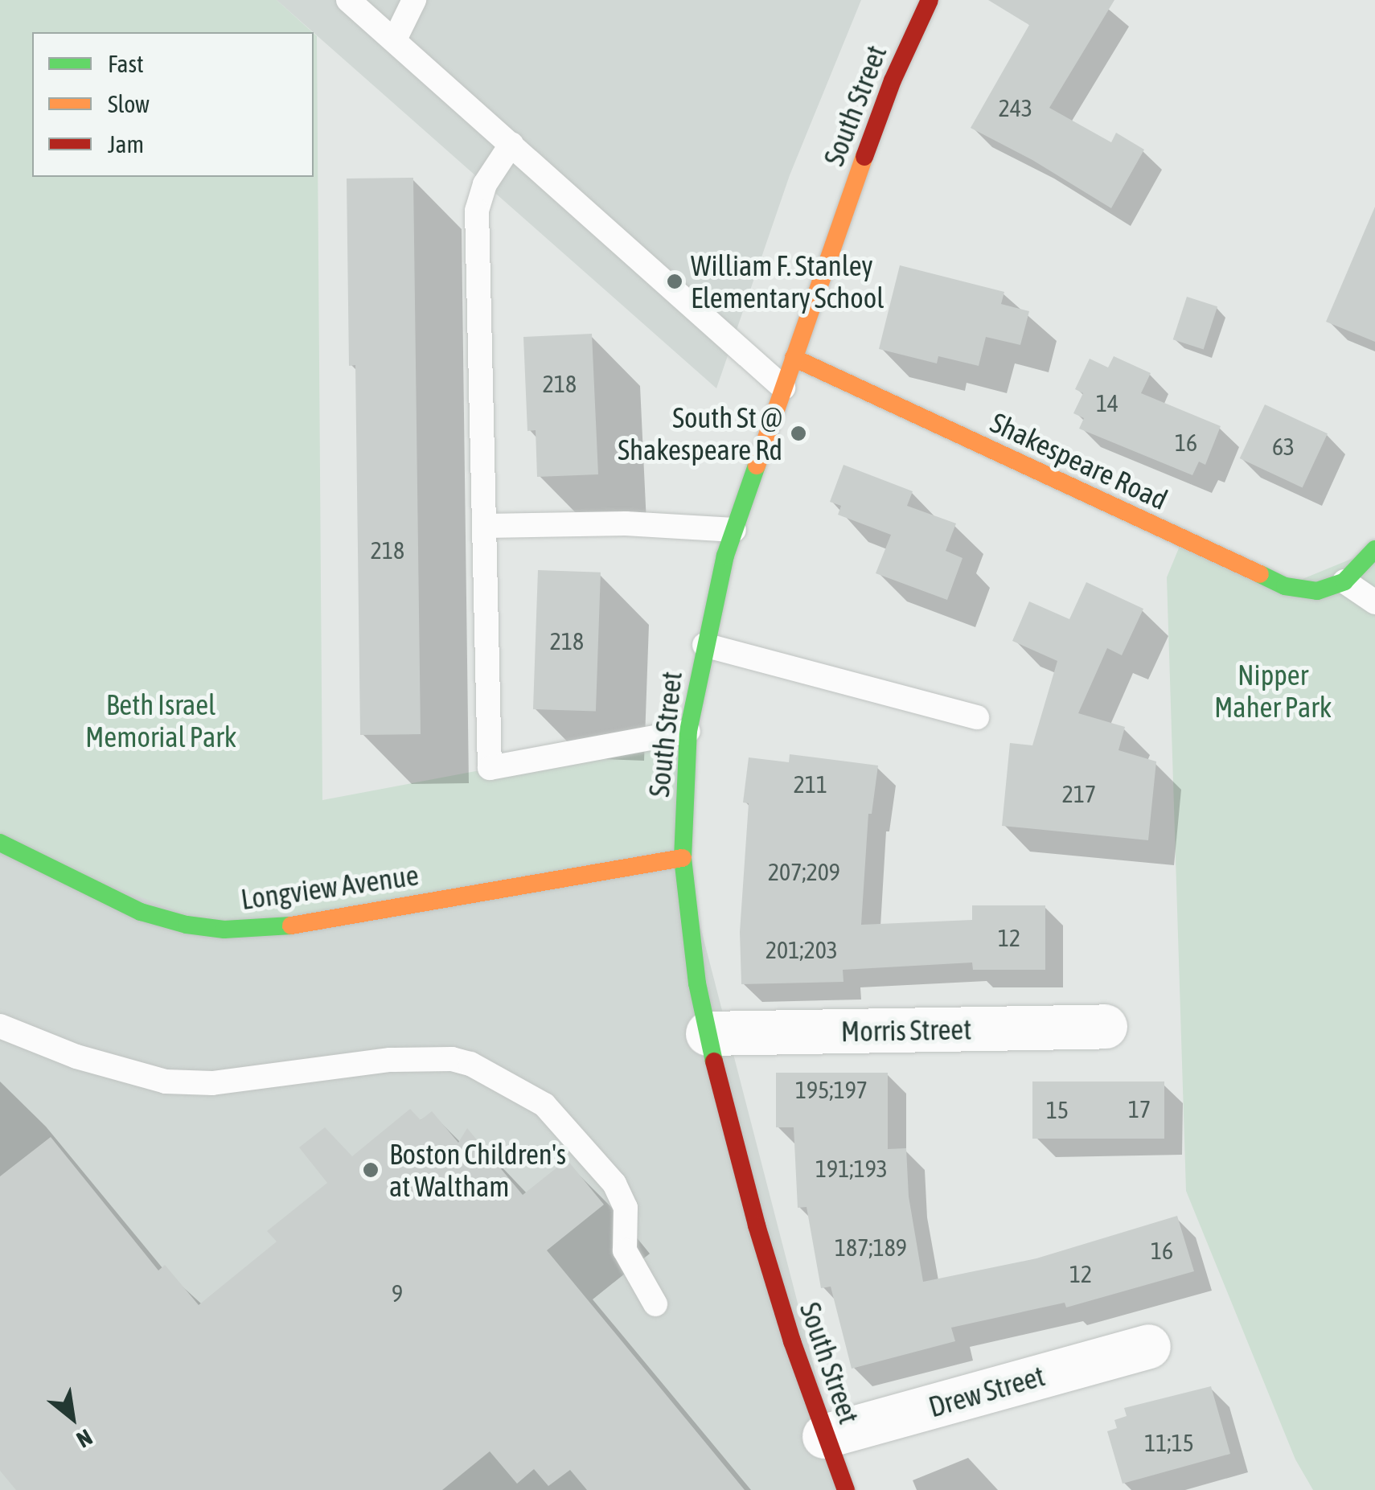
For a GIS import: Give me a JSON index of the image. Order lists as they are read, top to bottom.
{
  "streets": {
    "main road": ["South Street", "Shakespeare Road", "Longview Avenue"],
    "street": ["Morris Street", "Drew Street"]
  },
  "crossings": [
    ["South Street", "Shakespeare Road"],
    ["South Street", "Longview Avenue"],
    ["South Street", "Morris Street"],
    ["South Street", "Drew Street"]
  ],
  "parks": ["Nipper Maher Park", "Beth Israel Memorial Park"],
  "places": ["William F. Stanley Elementary School", "South St @ Shakespeare Rd", "Boston Children's at Waltham"],
  "house_numbers": [
    "243",
    "218",
    "14",
    "16",
    "63",
    "218",
    "218",
    "211",
    "217",
    "207;209",
    "12",
    "201;203",
    "195;197",
    "17",
    "15",
    "191;193",
    "187;189",
    "16",
    "12",
    "9",
    "11;15"
  ],
  "legend": ["Fast", "Slow", "Jam"],
  "north": "bottom right"
}
